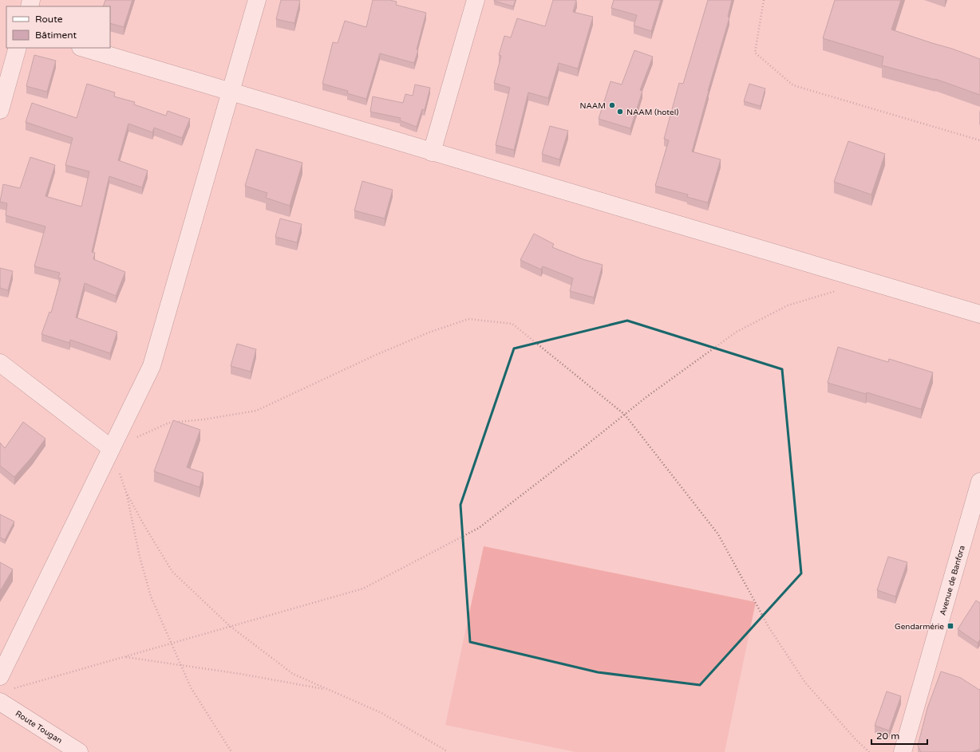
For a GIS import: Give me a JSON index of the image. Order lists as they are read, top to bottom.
{
  "streets": {
    "street": ["Avenue de Banfora", "Route Tougan"]
  },
  "places": {
    "other": ["NAAM", "NAAM (hotel)"],
    "transit": ["Gendarmérie"]
  },
  "legend": ["Route", "Bâtiment"],
  "scale_bar": "20 m"
}
